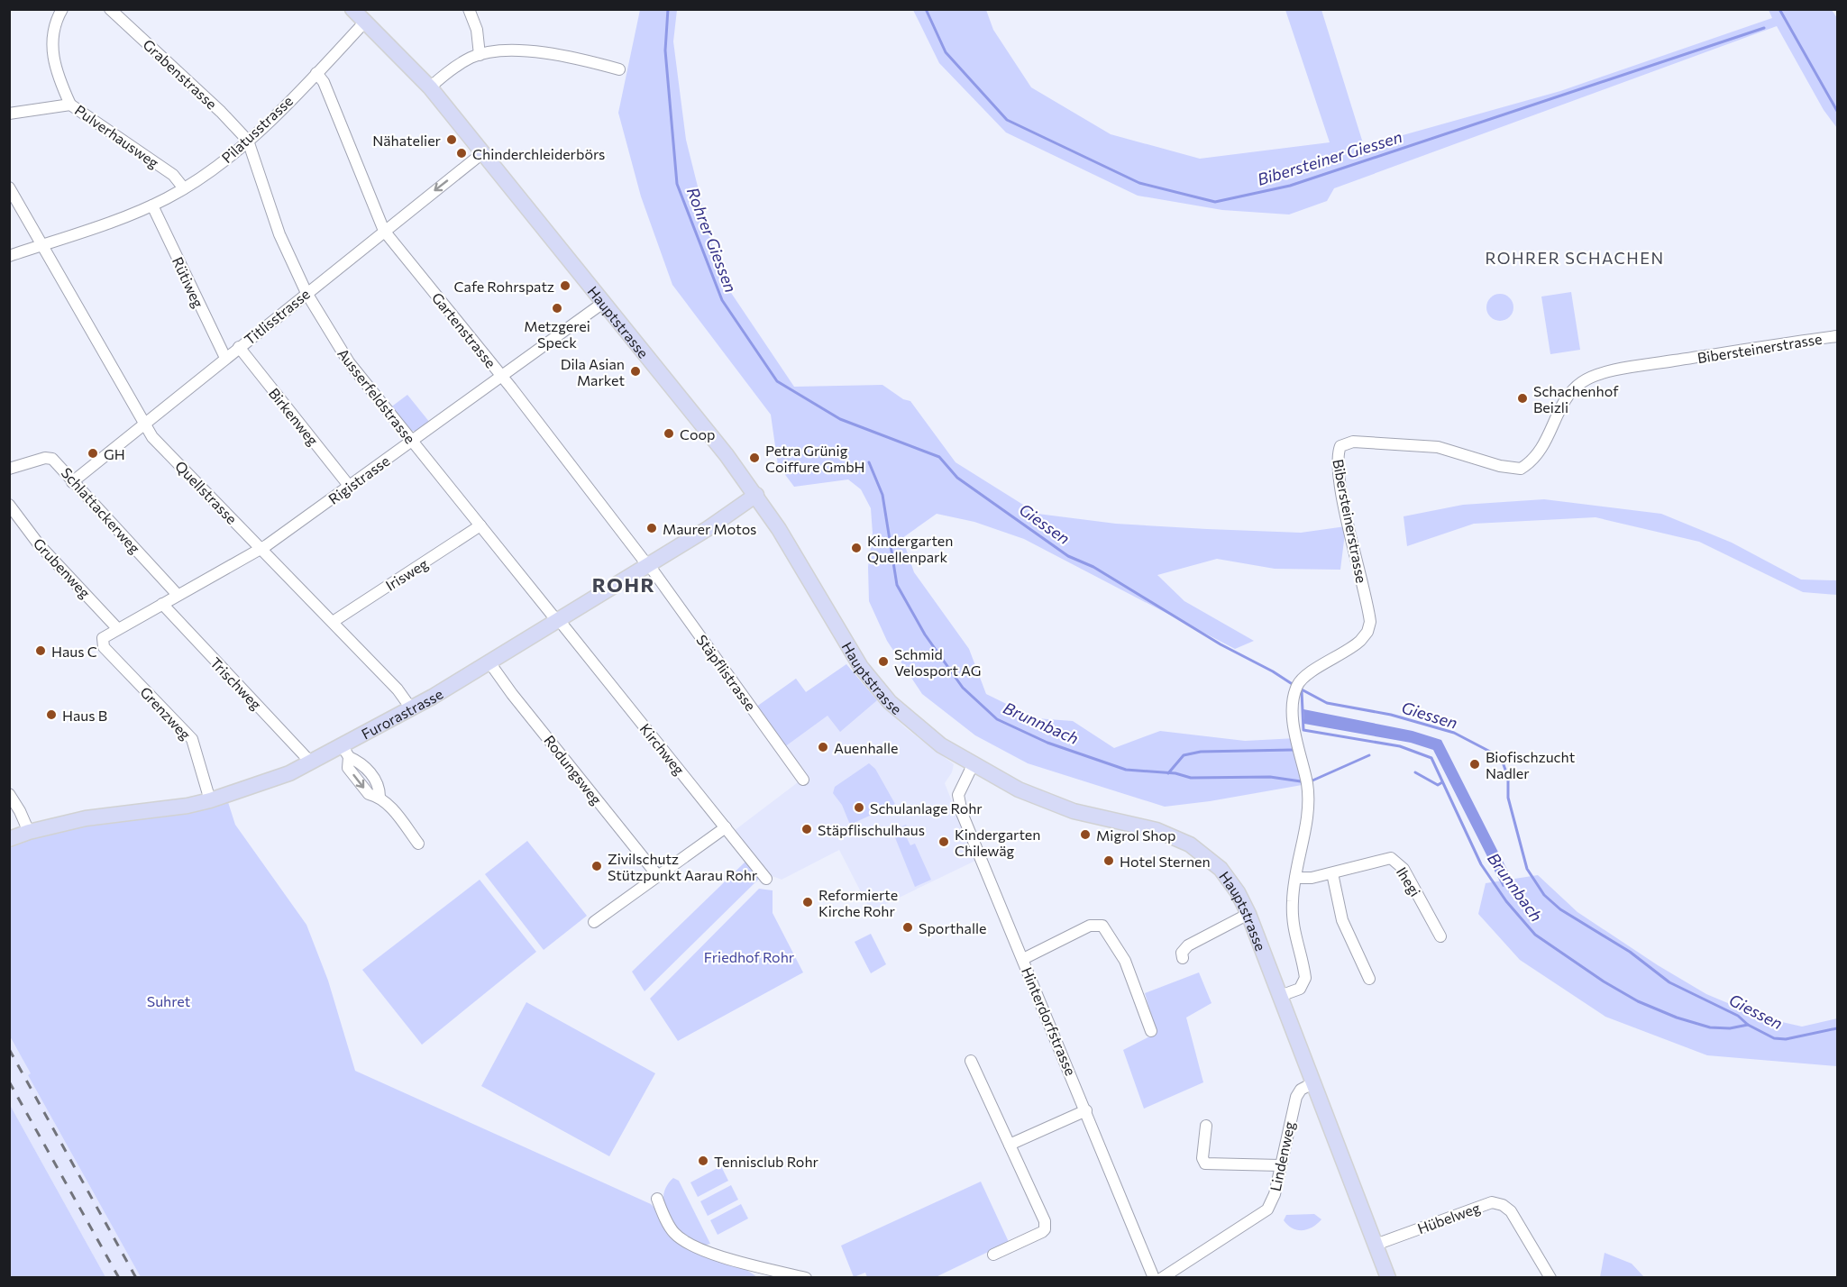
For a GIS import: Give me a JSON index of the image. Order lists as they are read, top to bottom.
{
  "streets": {
    "main road": ["Hauptstrasse", "Furorastrasse"],
    "street": [
      "Grabenstrasse",
      "Pilatusstrasse",
      "Pulverhausweg",
      "Rütiweg",
      "Titlisstrasse",
      "Gartenstrasse",
      "Bibersteinerstrasse",
      "Ausserfeldstrasse",
      "Birkenweg",
      "Rigistrasse",
      "Quellstrasse",
      "Schlattackerweg",
      "Grubenweg",
      "Irisweg",
      "Stäpflistrasse",
      "Trischweg",
      "Grenzweg",
      "Kirchweg",
      "Rodungsweg",
      "Ihegi",
      "Hinterdorfstrasse",
      "Lindenweg",
      "Hübelweg"
    ]
  },
  "crossings": [
    ["Grabenstrasse", "Pilatusstrasse"],
    ["Grabenstrasse", "Ausserfeldstrasse"],
    ["Pilatusstrasse", "Pulverhausweg"],
    ["Pilatusstrasse", "Rütiweg"],
    ["Pilatusstrasse", "Hauptstrasse"],
    ["Pilatusstrasse", "Gartenstrasse"],
    ["Pilatusstrasse", "Ausserfeldstrasse"],
    ["Pilatusstrasse", "Quellstrasse"],
    ["Rütiweg", "Titlisstrasse"],
    ["Titlisstrasse", "Hauptstrasse"],
    ["Titlisstrasse", "Gartenstrasse"],
    ["Titlisstrasse", "Ausserfeldstrasse"],
    ["Titlisstrasse", "Birkenweg"],
    ["Titlisstrasse", "Quellstrasse"],
    ["Titlisstrasse", "Schlattackerweg"],
    ["Hauptstrasse", "Bibersteinerstrasse"],
    ["Hauptstrasse", "Rigistrasse"],
    ["Hauptstrasse", "Furorastrasse"],
    ["Hauptstrasse", "Hinterdorfstrasse"],
    ["Hauptstrasse", "Lindenweg"],
    ["Hauptstrasse", "Hübelweg"],
    ["Gartenstrasse", "Rigistrasse"],
    ["Gartenstrasse", "Stäpflistrasse"],
    ["Gartenstrasse", "Furorastrasse"],
    ["Bibersteinerstrasse", "Ihegi"],
    ["Ausserfeldstrasse", "Rigistrasse"],
    ["Ausserfeldstrasse", "Irisweg"],
    ["Ausserfeldstrasse", "Furorastrasse"],
    ["Ausserfeldstrasse", "Kirchweg"],
    ["Birkenweg", "Rigistrasse"],
    ["Rigistrasse", "Quellstrasse"],
    ["Rigistrasse", "Schlattackerweg"],
    ["Rigistrasse", "Grubenweg"],
    ["Rigistrasse", "Trischweg"],
    ["Rigistrasse", "Grenzweg"],
    ["Quellstrasse", "Irisweg"],
    ["Quellstrasse", "Furorastrasse"],
    ["Stäpflistrasse", "Furorastrasse"],
    ["Trischweg", "Furorastrasse"],
    ["Grenzweg", "Furorastrasse"],
    ["Furorastrasse", "Kirchweg"],
    ["Furorastrasse", "Rodungsweg"]
  ],
  "districts": ["ROHRER SCHACHEN", "ROHR"],
  "water": [
    "Bibersteiner Giessen",
    "Rohrer Giessen",
    "Giessen",
    "Brunnbach"
  ],
  "parks": ["Friedhof Rohr", "Suhret"],
  "places": [
    "Nähatelier",
    "Chinderchleiderbörs",
    "Cafe Rohrspatz",
    "Metzgerei Speck",
    "Dila Asian Market",
    "Schachenhof Beizli",
    "Coop",
    "GH",
    "Petra Grünig Coiffure GmbH",
    "Maurer Motos",
    "Kindergarten Quellenpark",
    "Haus C",
    "Schmid Velosport AG",
    "Haus B",
    "Auenhalle",
    "Biofischzucht Nadler",
    "Schulanlage Rohr",
    "Stäpflischulhaus",
    "Migrol Shop",
    "Kindergarten Chilewäg",
    "Hotel Sternen",
    "Zivilschutz Stützpunkt Aarau Rohr",
    "Reformierte Kirche Rohr",
    "Sporthalle",
    "Tennisclub Rohr"
  ]
}
